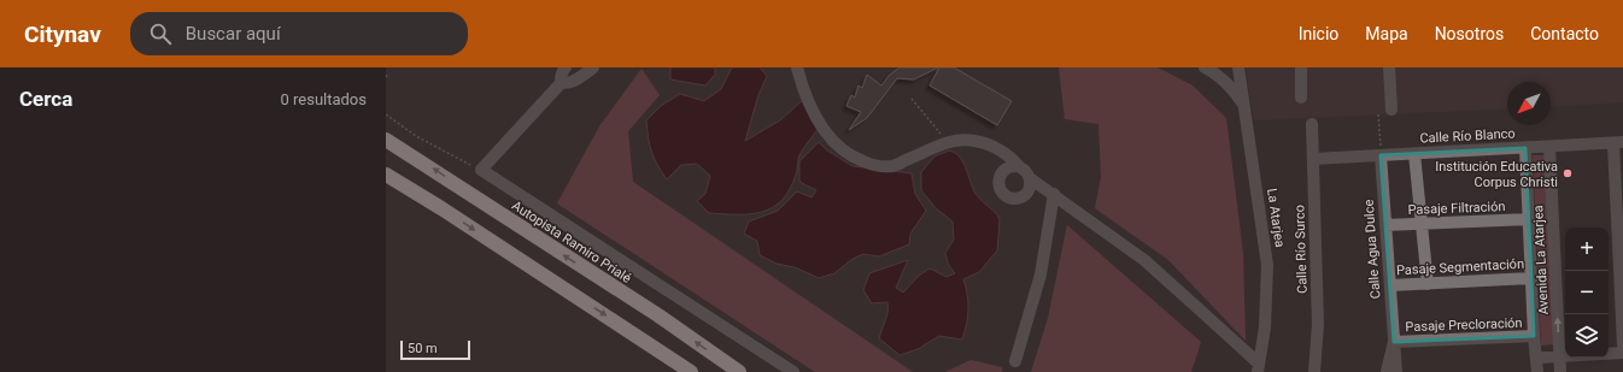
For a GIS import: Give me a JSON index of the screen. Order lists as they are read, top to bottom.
{
  "streets": {
    "highway": ["Autopista Ramiro Prialé"],
    "street": [
      "Calle Río Blanco",
      "Pasaje Filtración",
      "La Atarjea",
      "Calle Río Surco",
      "Calle Agua Dulce",
      "Avenida La Atarjea",
      "Pasaje Segmentación",
      "Pasaje Precloración"
    ]
  },
  "crossings": [
    ["Calle Río Blanco", "Calle Río Surco"],
    ["Calle Río Blanco", "Calle Agua Dulce"],
    ["Calle Río Blanco", "Avenida La Atarjea"],
    ["Pasaje Filtración", "Calle Agua Dulce"],
    ["Pasaje Filtración", "Avenida La Atarjea"],
    ["Calle Agua Dulce", "Pasaje Segmentación"],
    ["Calle Agua Dulce", "Pasaje Precloración"],
    ["Avenida La Atarjea", "Pasaje Segmentación"],
    ["Avenida La Atarjea", "Pasaje Precloración"]
  ],
  "places": ["Institución Educativa Corpus Christi"],
  "scale_bar": "50 m",
  "north": "bottom left",
  "page": {
    "header": "Citynav",
    "search": "Buscar aquí",
    "nav": [
      "Inicio",
      "Mapa",
      "Nosotros",
      "Contacto"
    ],
    "heading": ["Cerca", "0 resultados"],
    "map_buttons": ["+", "−"],
    "scale": "50 m"
  }
}
